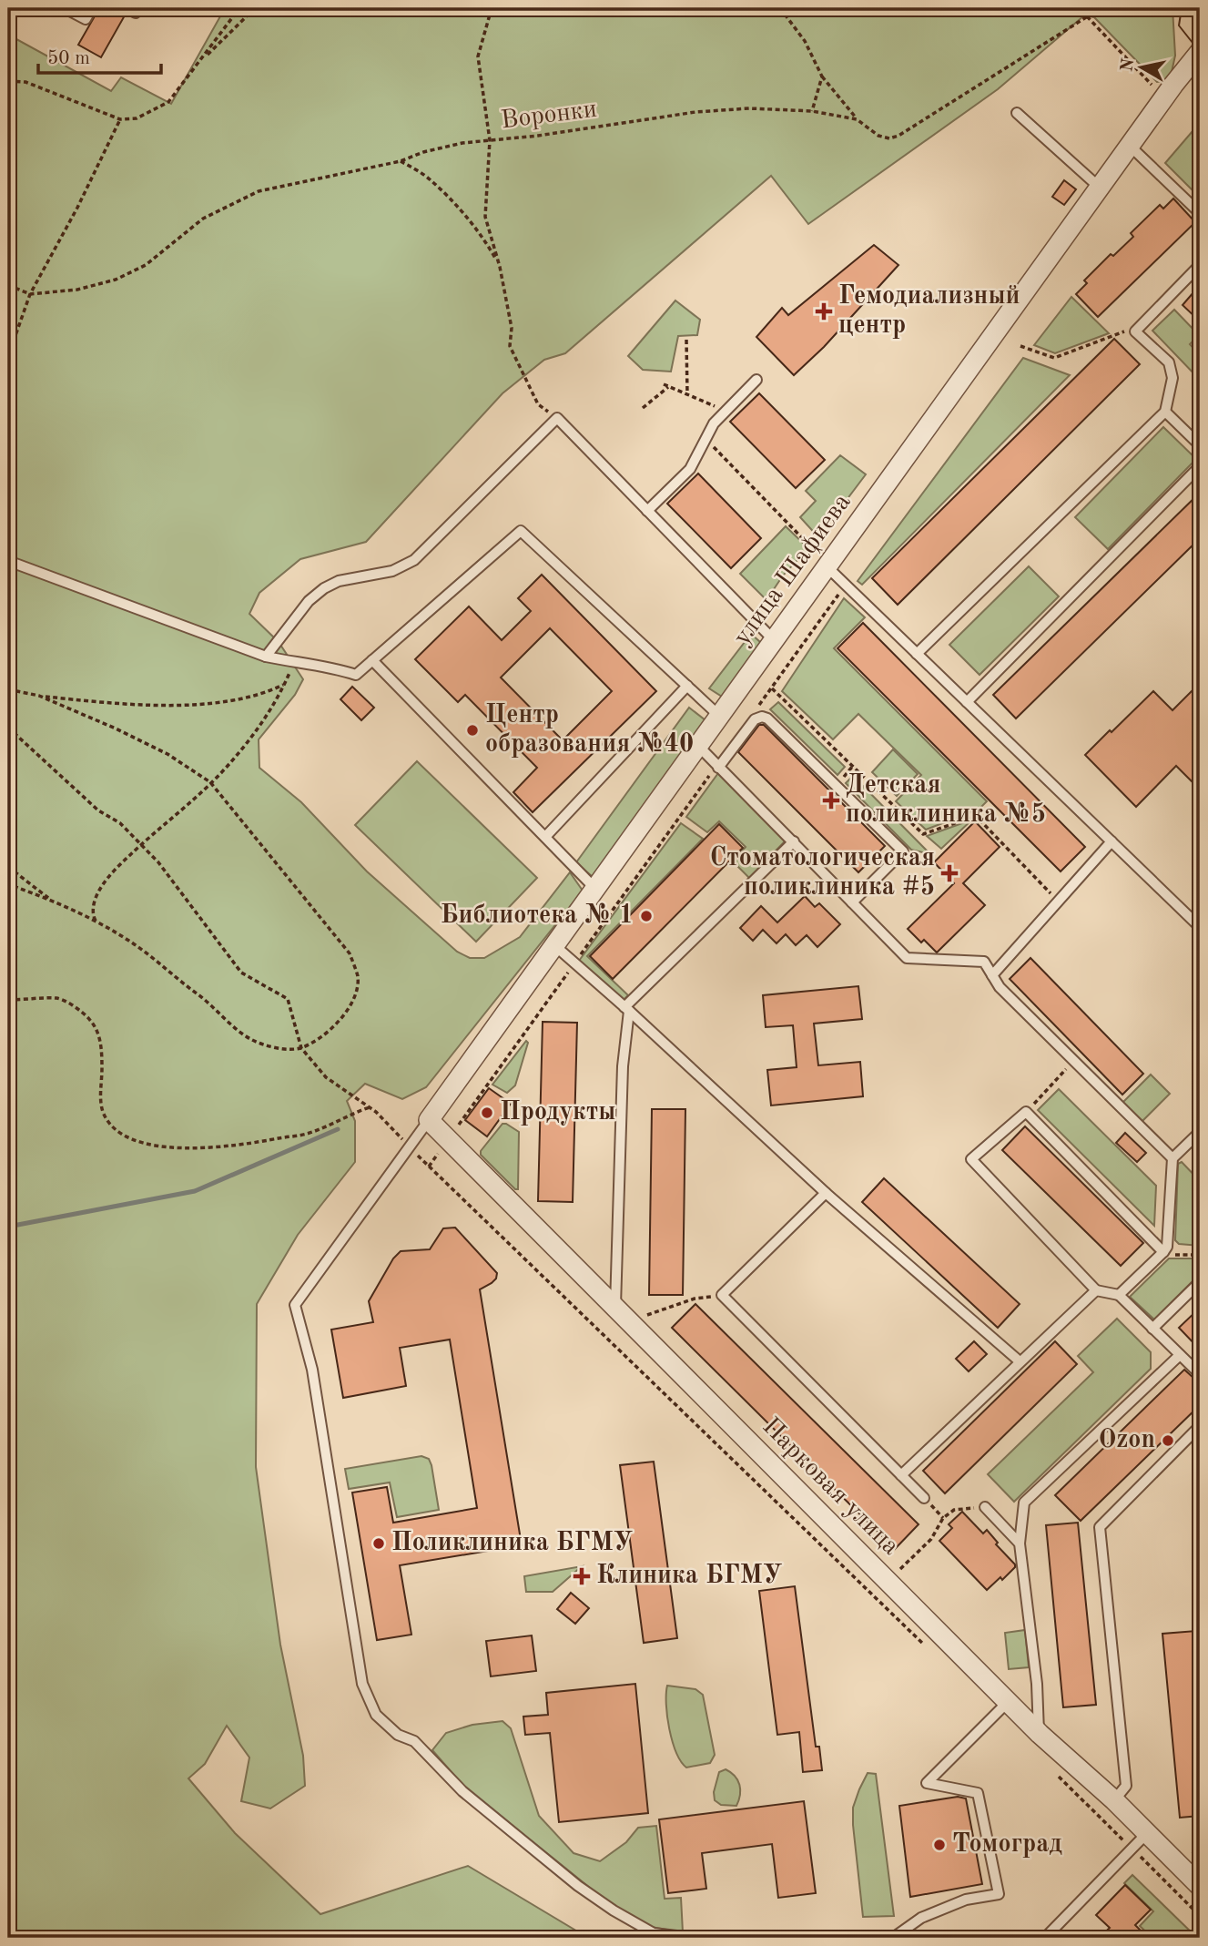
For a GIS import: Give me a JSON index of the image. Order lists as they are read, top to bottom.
{
  "streets": {
    "street": ["улица Шафиева", "Парковая улица"],
    "path": ["Воронки"]
  },
  "crossings": [
    ["улица Шафиева", "Парковая улица"]
  ],
  "places": {
    "health": [
      "Гемодиализный центр",
      "Детская поликлиника №5",
      "Стоматологическая поликлиника #5",
      "Клиника БГМУ"
    ],
    "other": [
      "Центр образования №40",
      "Библиотека № 1",
      "Продукты",
      "Ozon",
      "Поликлиника БГМУ",
      "Томоград"
    ]
  },
  "scale_bar": "50 m",
  "north": "left"
}
